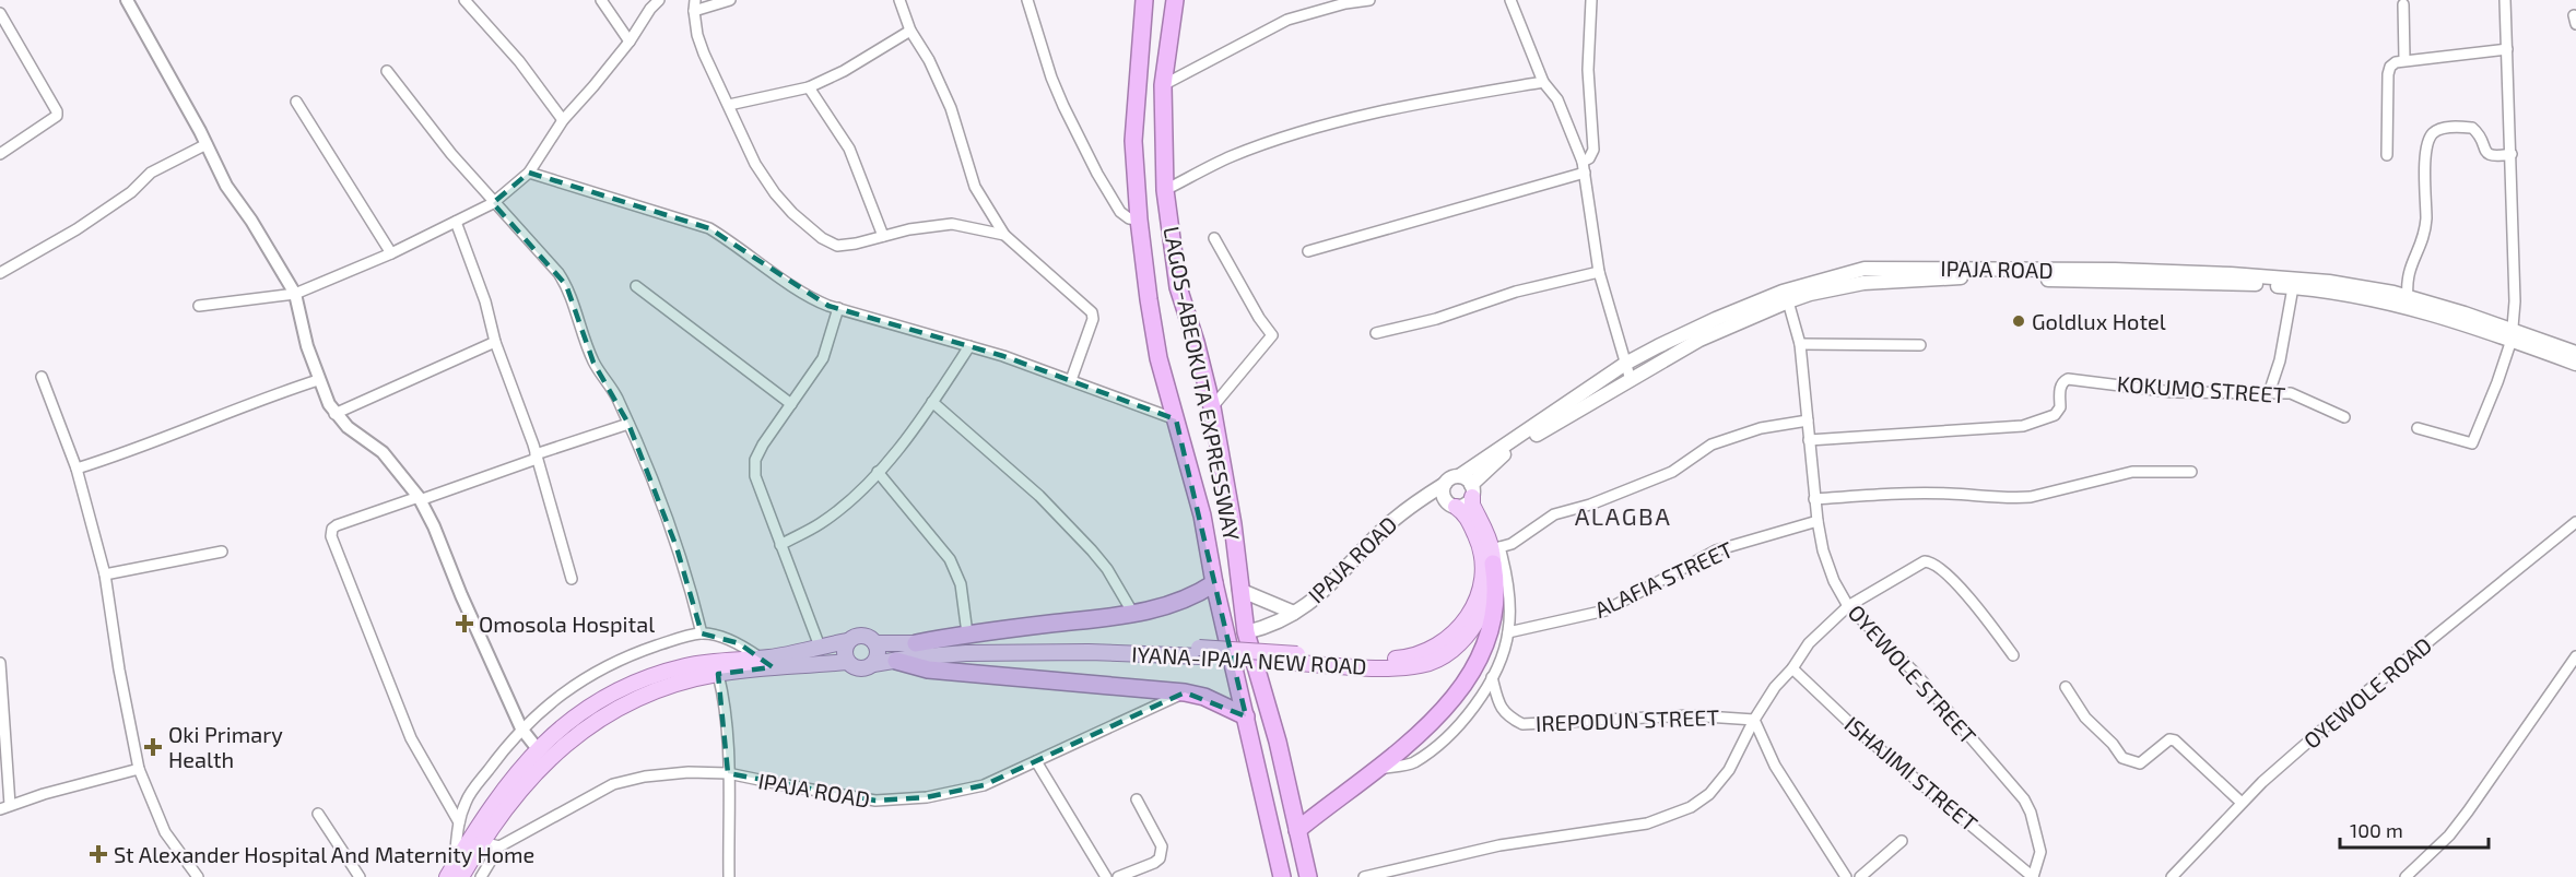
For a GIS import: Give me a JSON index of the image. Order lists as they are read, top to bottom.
{
  "streets": {
    "highway": ["LAGOS-ABEOKUTA EXPRESSWAY"],
    "main road": ["IPAJA ROAD", "IYANA-IPAJA NEW ROAD"],
    "street": [
      "KOKUMO STREET",
      "ALAFIA STREET",
      "OYEWOLE STREET",
      "OYEWOLE ROAD",
      "IREPODUN STREET",
      "ISHAJIMI STREET"
    ]
  },
  "crossings": [
    ["IPAJA ROAD", "LAGOS-ABEOKUTA EXPRESSWAY"],
    ["IPAJA ROAD", "IYANA-IPAJA NEW ROAD"],
    ["IPAJA ROAD", "OYEWOLE STREET"],
    ["KOKUMO STREET", "OYEWOLE STREET"],
    ["ALAFIA STREET", "OYEWOLE STREET"],
    ["OYEWOLE STREET", "ISHAJIMI STREET"]
  ],
  "districts": ["ALAGBA"],
  "places": {
    "other": ["Goldlux Hotel"],
    "health": ["Omosola Hospital", "Oki Primary Health", "St Alexander Hospital And Maternity Home"]
  },
  "scale_bar": "100 m"
}
